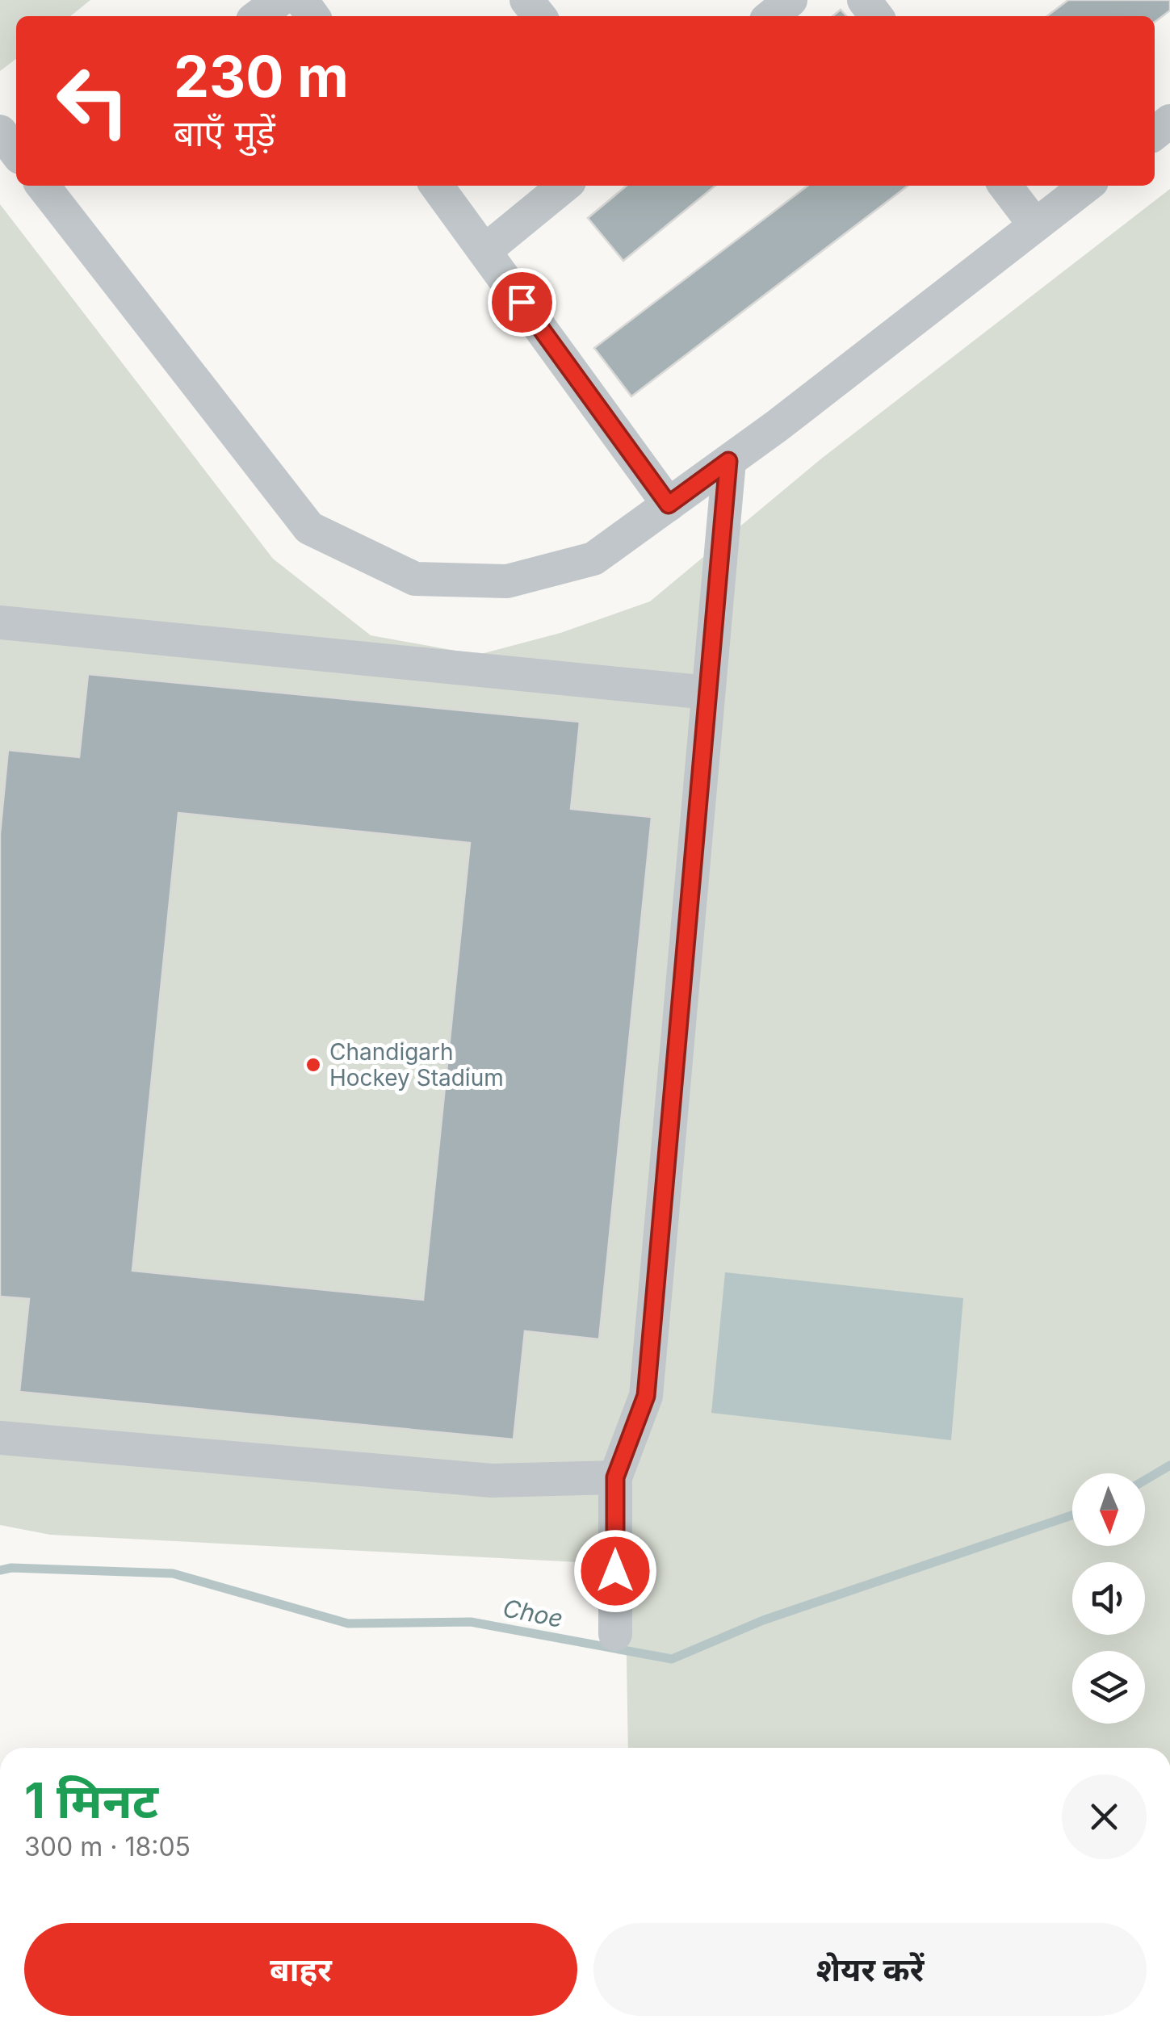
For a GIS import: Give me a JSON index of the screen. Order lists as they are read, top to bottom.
{
  "water": ["Choe"],
  "places": ["Chandigarh Hockey Stadium"],
  "north": "bottom",
  "page": {
    "turn": ["230 m", "बाएँ मुड़ें"],
    "heading": ["1 मिनट", "300 m · 18:05"],
    "buttons": ["बाहर", "शेयर करें"]
  }
}
